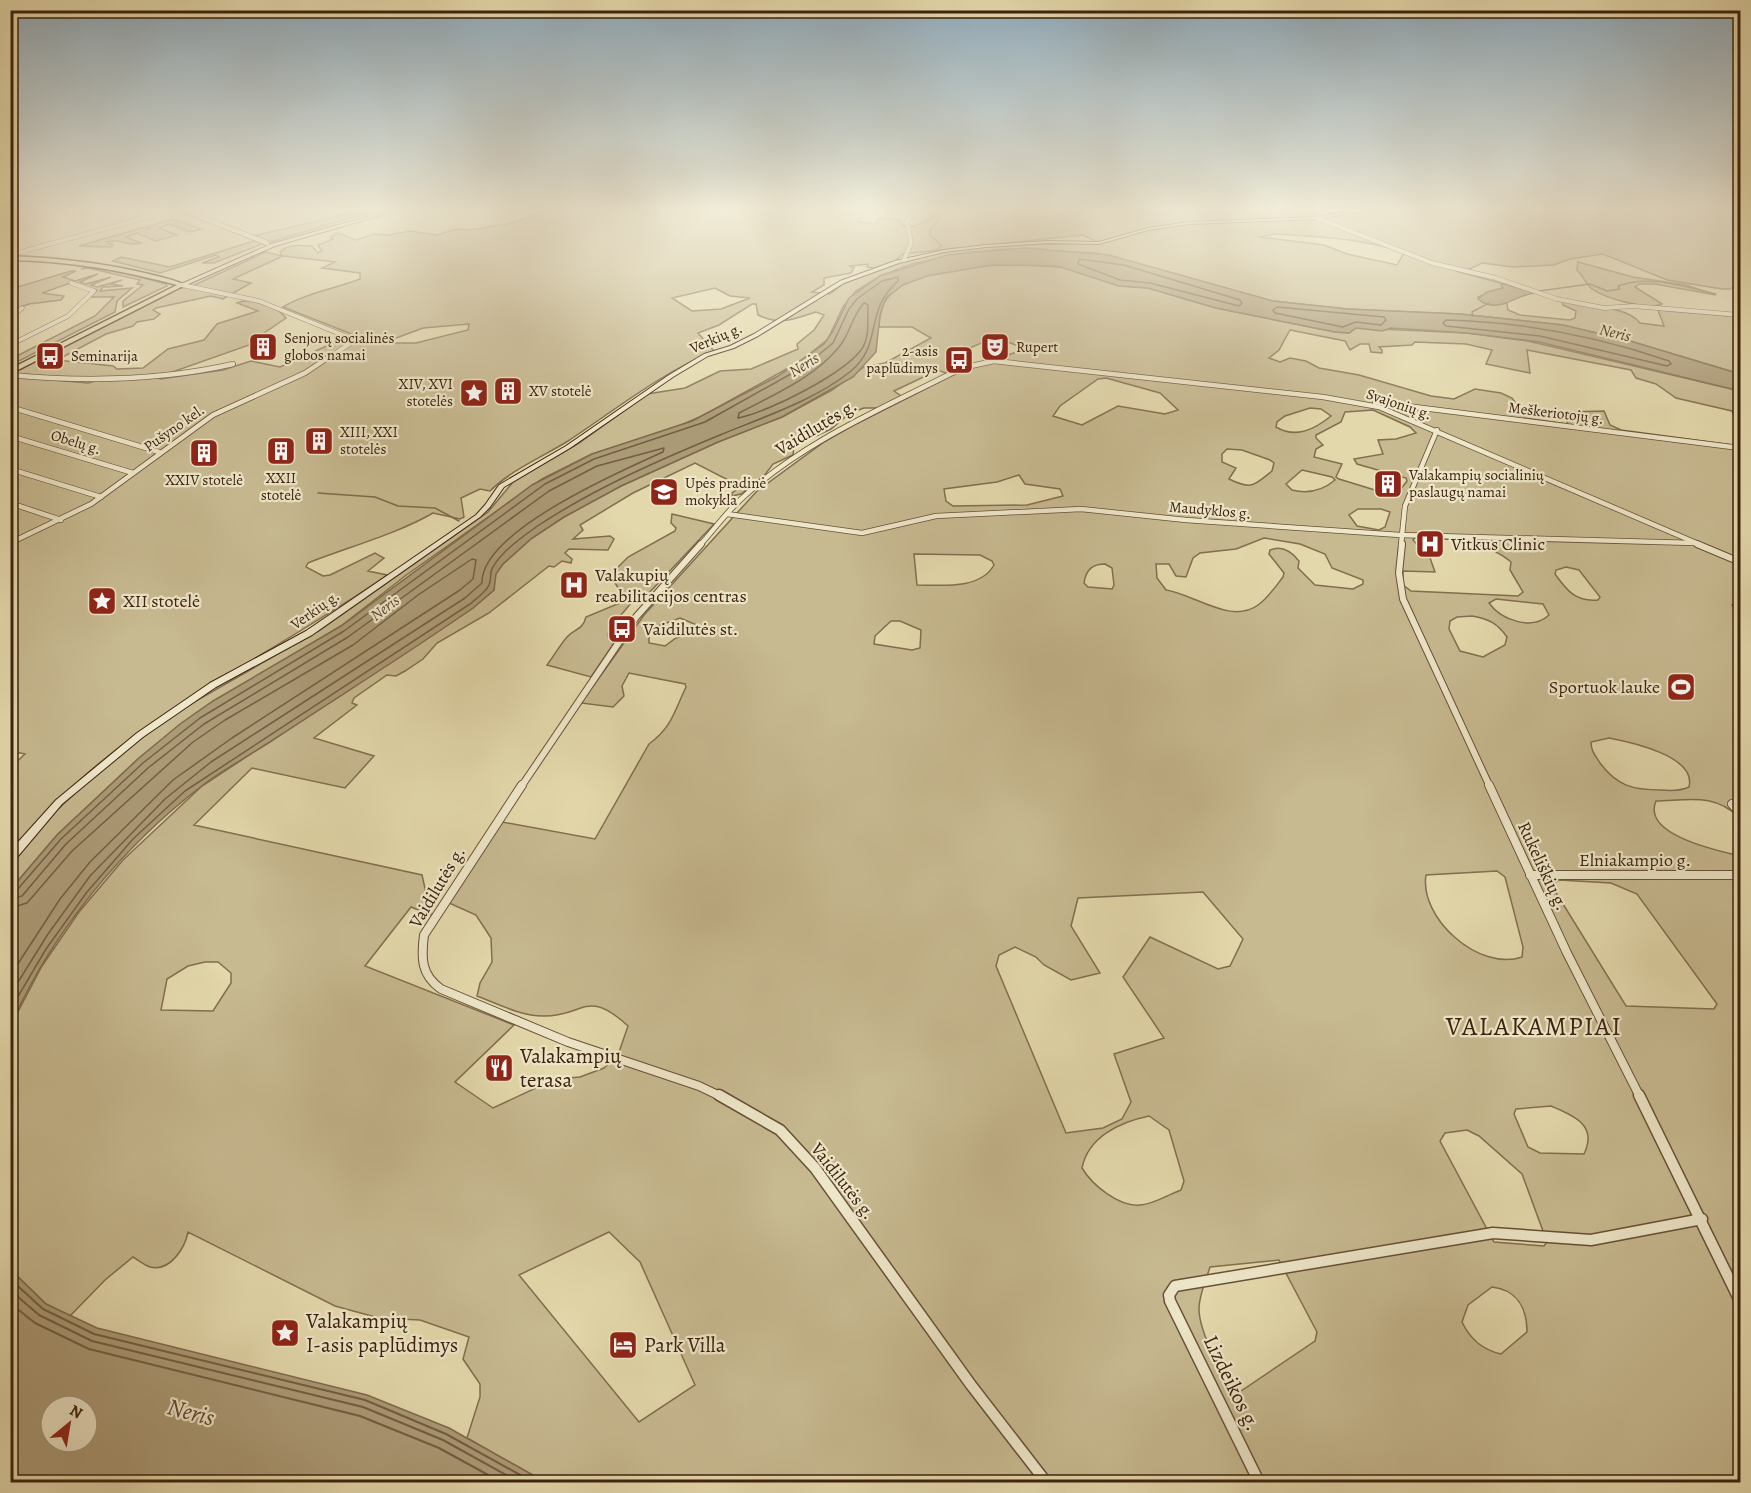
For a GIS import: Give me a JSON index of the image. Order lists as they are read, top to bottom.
{
  "streets": {
    "main road": ["Verkių g."],
    "street": [
      "Svajonių g.",
      "Meškeriotojų g.",
      "Vaidilutės g.",
      "Pušyno kel.",
      "Obelų g.",
      "Maudyklos g.",
      "Elniakampio g.",
      "Rukeliškių g.",
      "Lizdeikos g."
    ]
  },
  "crossings": [
    ["Svajonių g.", "Meškeriotojų g."],
    ["Svajonių g.", "Vaidilutės g."],
    ["Svajonių g.", "Maudyklos g."],
    ["Svajonių g.", "Rukeliškių g."],
    ["Vaidilutės g.", "Maudyklos g."],
    ["Pušyno kel.", "Obelų g."],
    ["Maudyklos g.", "Rukeliškių g."],
    ["Elniakampio g.", "Rukeliškių g."],
    ["Rukeliškių g.", "Lizdeikos g."]
  ],
  "districts": ["VALAKAMPIAI"],
  "water": ["Neris"],
  "places": {
    "building": [
      "Senjorų socialinės globos namai",
      "XV stotelė",
      "XIII, XXI stotelės",
      "XXII stotelė",
      "XXIV stotelė",
      "Valakampių socialinių paslaugų namai"
    ],
    "theatre": ["Rupert"],
    "bus stop": ["Seminarija", "2-asis paplūdimys", "Vaidilutės st."],
    "place": ["XIV, XVI stotelės", "XII stotelė", "Valakampių I-asis paplūdimys"],
    "school or university": ["Upės pradinė mokykla"],
    "hospital": ["Vitkus Clinic", "Valakupių reabilitacijos centras"],
    "sports": ["Sportuok lauke"],
    "restaurant": ["Valakampių terasa"],
    "hotel": ["Park Villa"]
  },
  "north": "top right"
}
